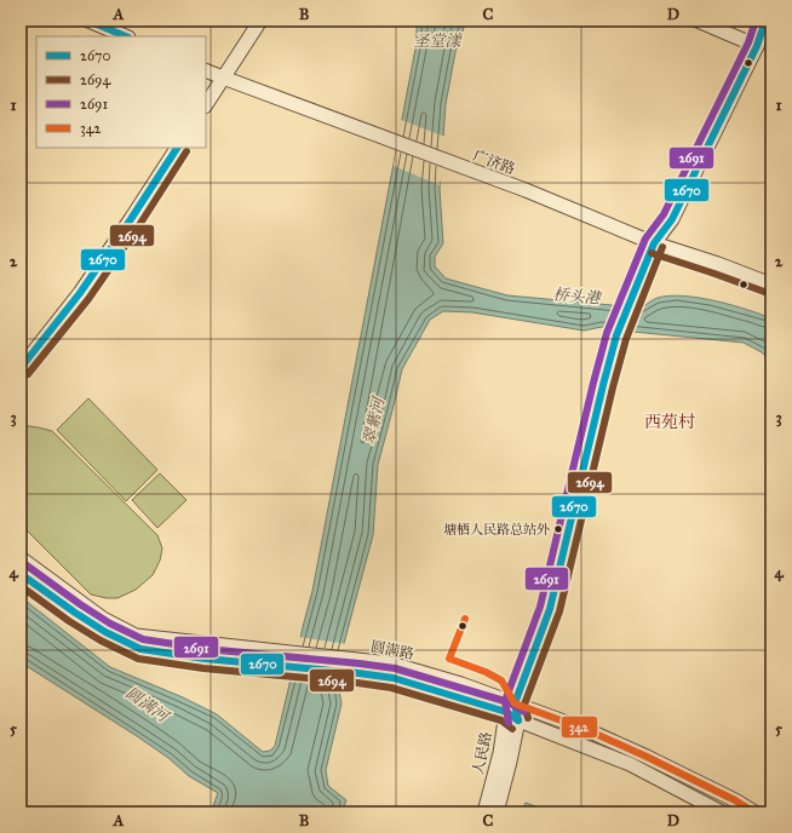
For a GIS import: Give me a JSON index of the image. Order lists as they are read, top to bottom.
{
  "streets": {
    "street": ["广济路", "圆满路", "人民路"]
  },
  "crossings": [
    ["广济路", "人民路"],
    ["圆满路", "人民路"]
  ],
  "districts": ["西苑村"],
  "water": [
    "圣堂漾",
    "桥头港",
    "翠紫河",
    "圆满河"
  ],
  "places": ["塘栖人民路总站外"],
  "lines": [
    "transit line 2670",
    "transit line 2691",
    "transit line 2694",
    "transit line 342"
  ],
  "legend": [
    "2670",
    "2694",
    "2691",
    "342"
  ],
  "grid": {
    "columns": [
      "A",
      "B",
      "C",
      "D"
    ],
    "rows": [
      "1",
      "2",
      "3",
      "4",
      "5"
    ]
  }
}
